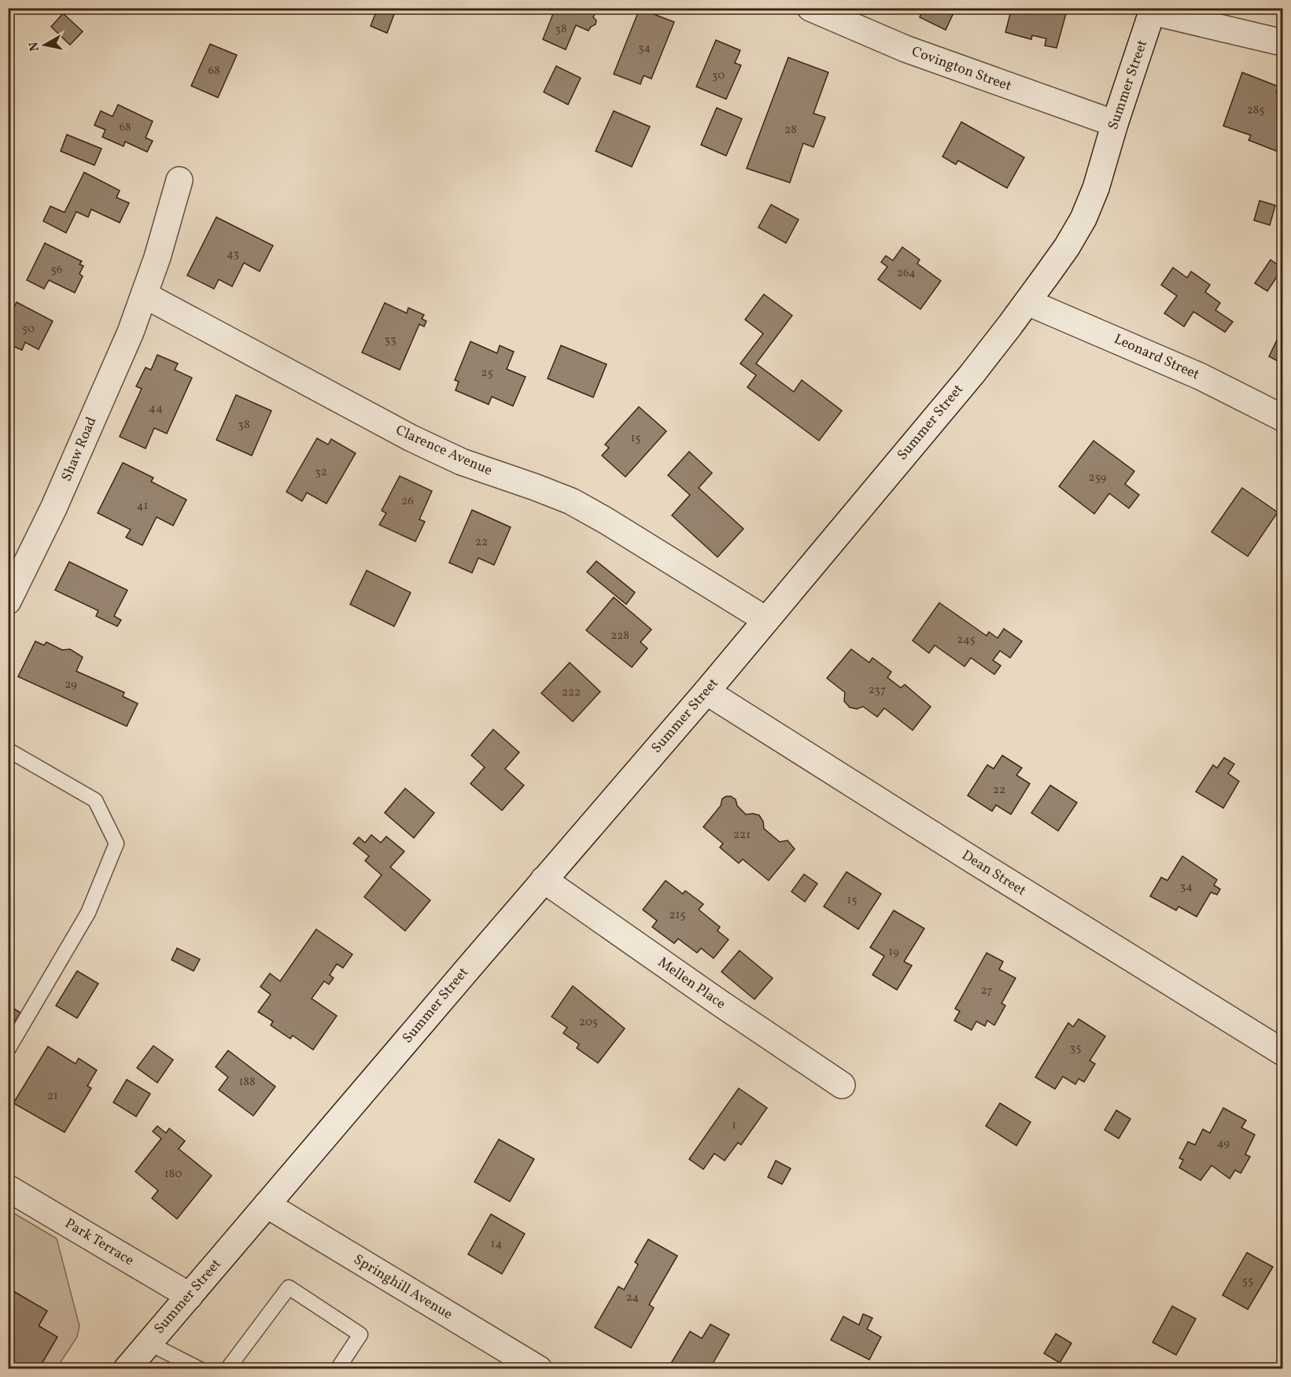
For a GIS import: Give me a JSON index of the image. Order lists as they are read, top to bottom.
{
  "streets": {
    "street": [
      "Covington Street",
      "Summer Street",
      "Leonard Street",
      "Shaw Road",
      "Clarence Avenue",
      "Dean Street",
      "Mellen Place",
      "Park Terrace",
      "Springhill Avenue"
    ]
  },
  "crossings": [
    ["Covington Street", "Summer Street"],
    ["Summer Street", "Leonard Street"],
    ["Summer Street", "Clarence Avenue"],
    ["Summer Street", "Dean Street"],
    ["Summer Street", "Mellen Place"],
    ["Summer Street", "Park Terrace"],
    ["Summer Street", "Springhill Avenue"],
    ["Shaw Road", "Clarence Avenue"]
  ],
  "house_numbers": [
    "38",
    "34",
    "68",
    "30",
    "285",
    "68",
    "28",
    "43",
    "56",
    "264",
    "50",
    "33",
    "25",
    "44",
    "38",
    "15",
    "32",
    "259",
    "26",
    "41",
    "22",
    "228",
    "245",
    "29",
    "237",
    "222",
    "22",
    "221",
    "34",
    "15",
    "215",
    "19",
    "27",
    "205",
    "35",
    "188",
    "21",
    "1",
    "49",
    "180",
    "14",
    "55",
    "24"
  ],
  "north": "left"
}
